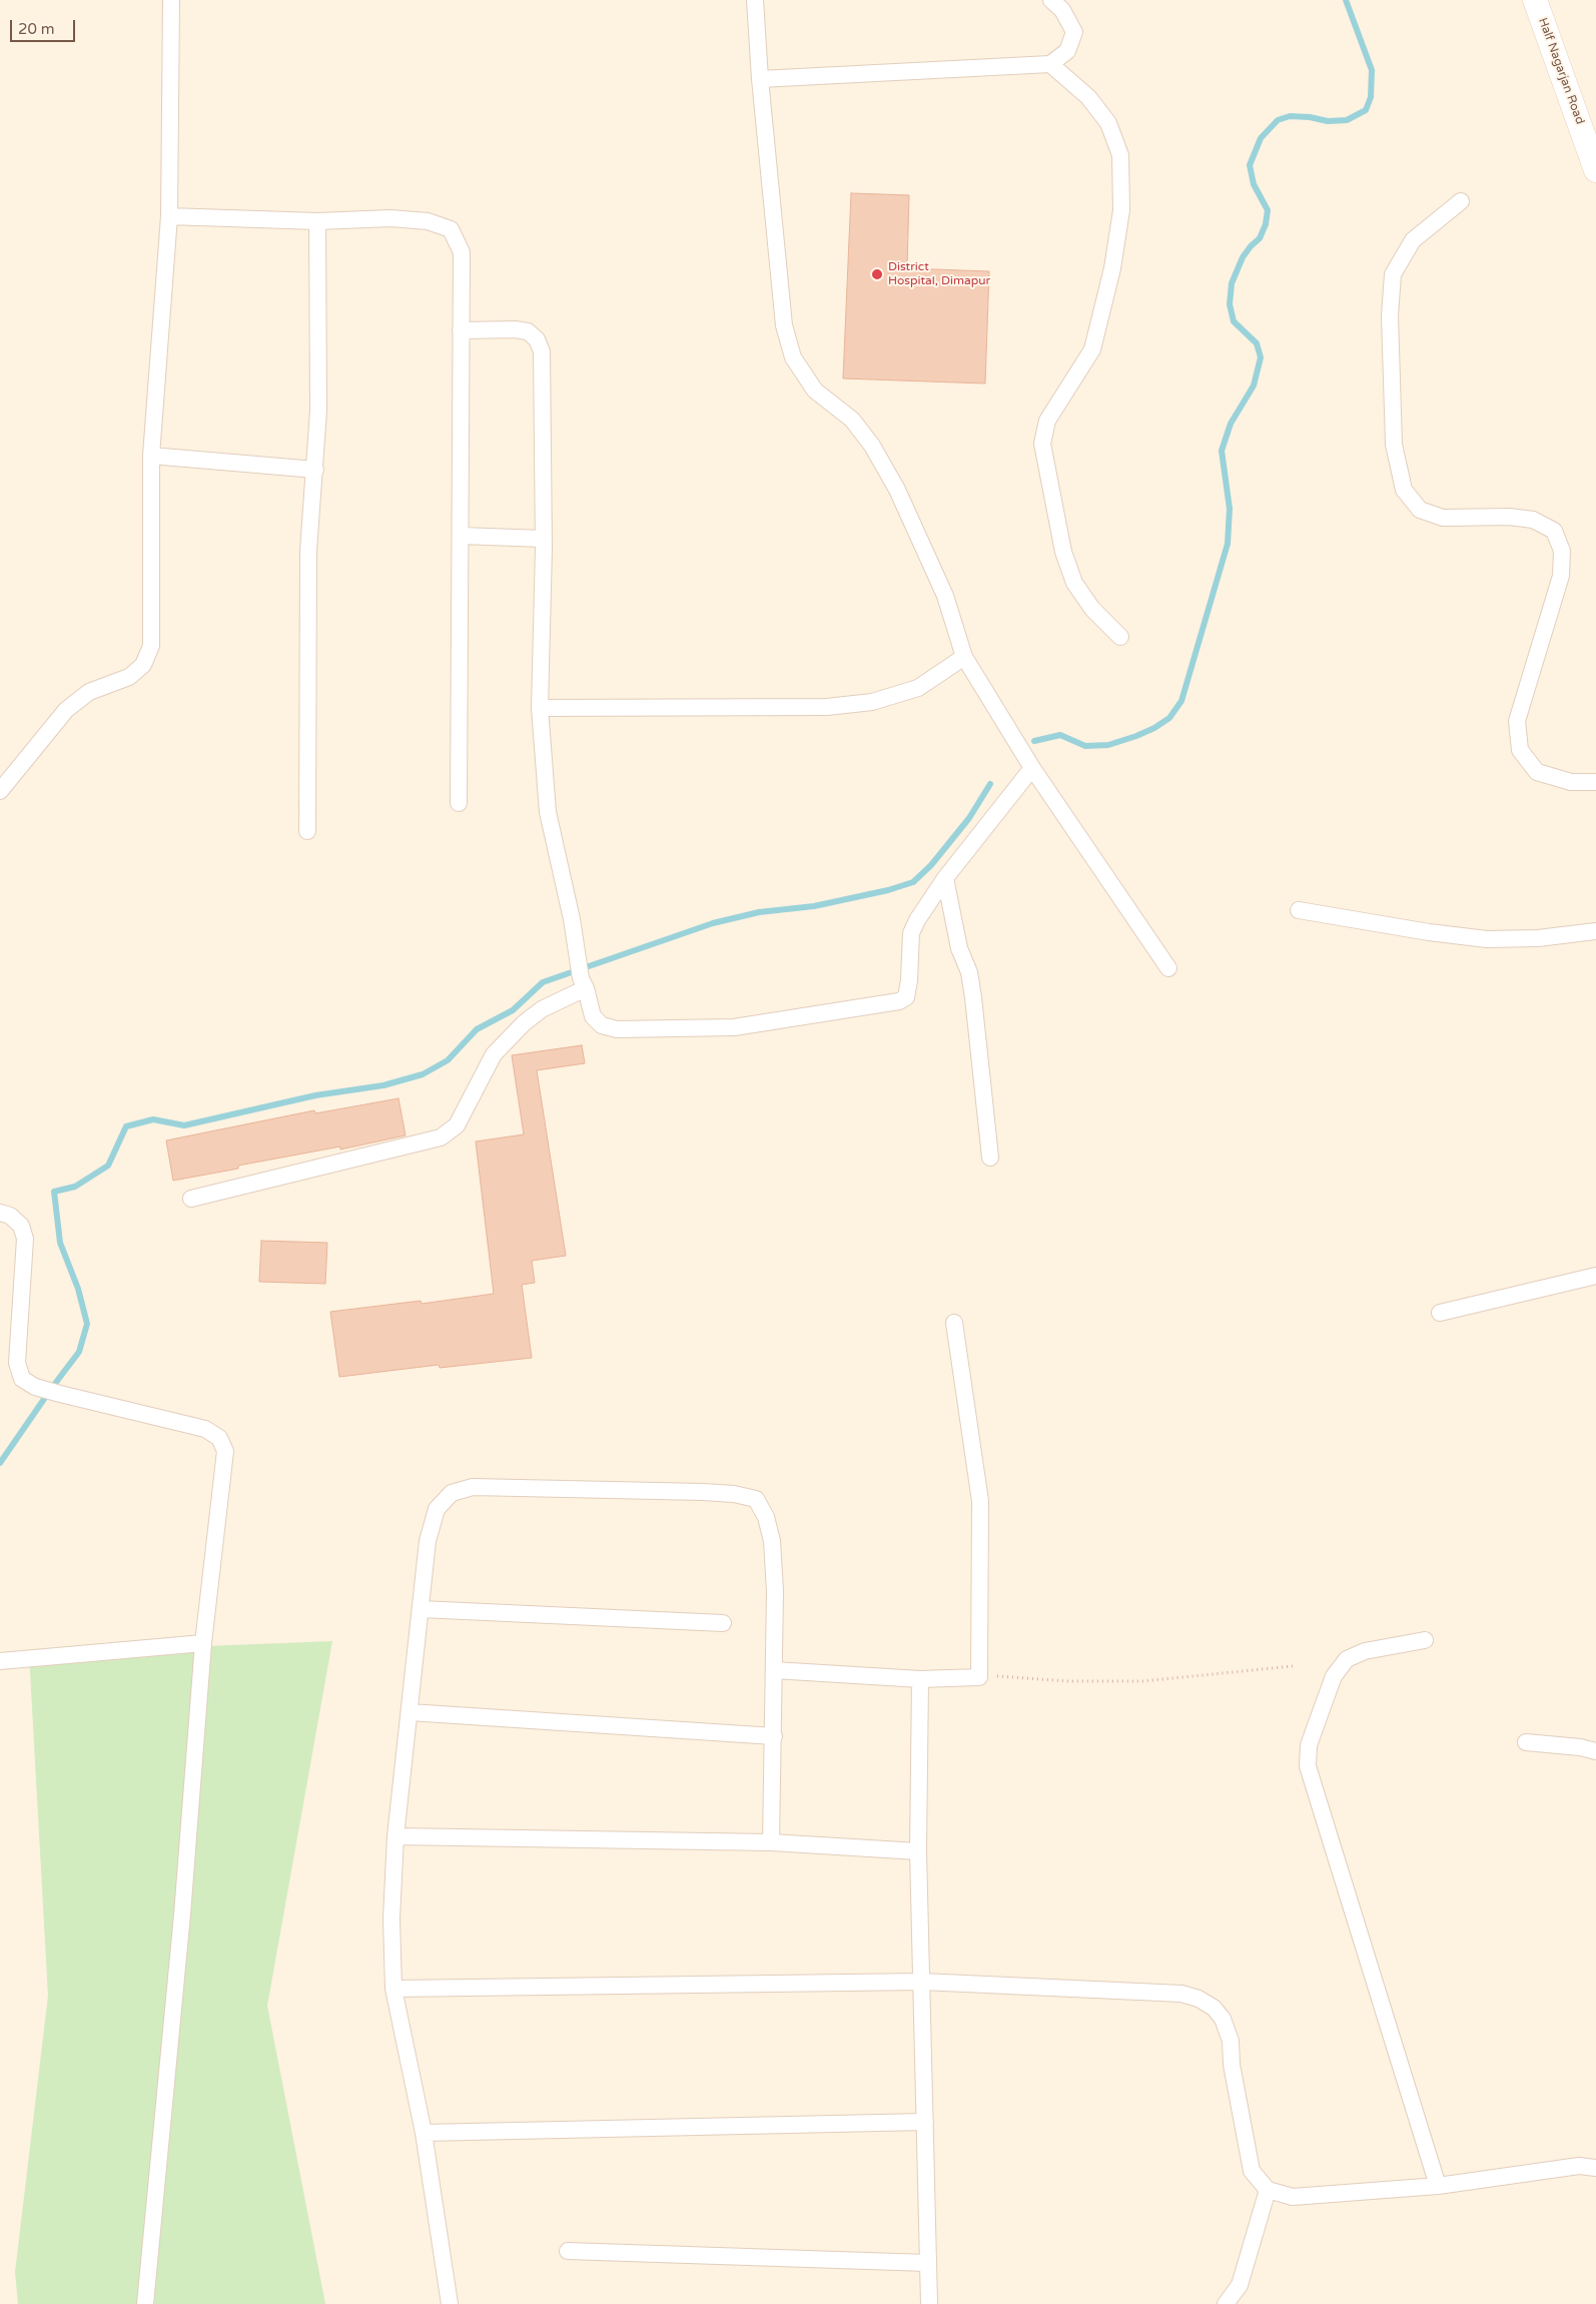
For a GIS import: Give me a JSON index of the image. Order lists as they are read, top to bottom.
{
  "streets": {
    "main road": ["Half Nagarjan Road"]
  },
  "places": ["District Hospital, Dimapur"],
  "scale_bar": "20 m"
}
